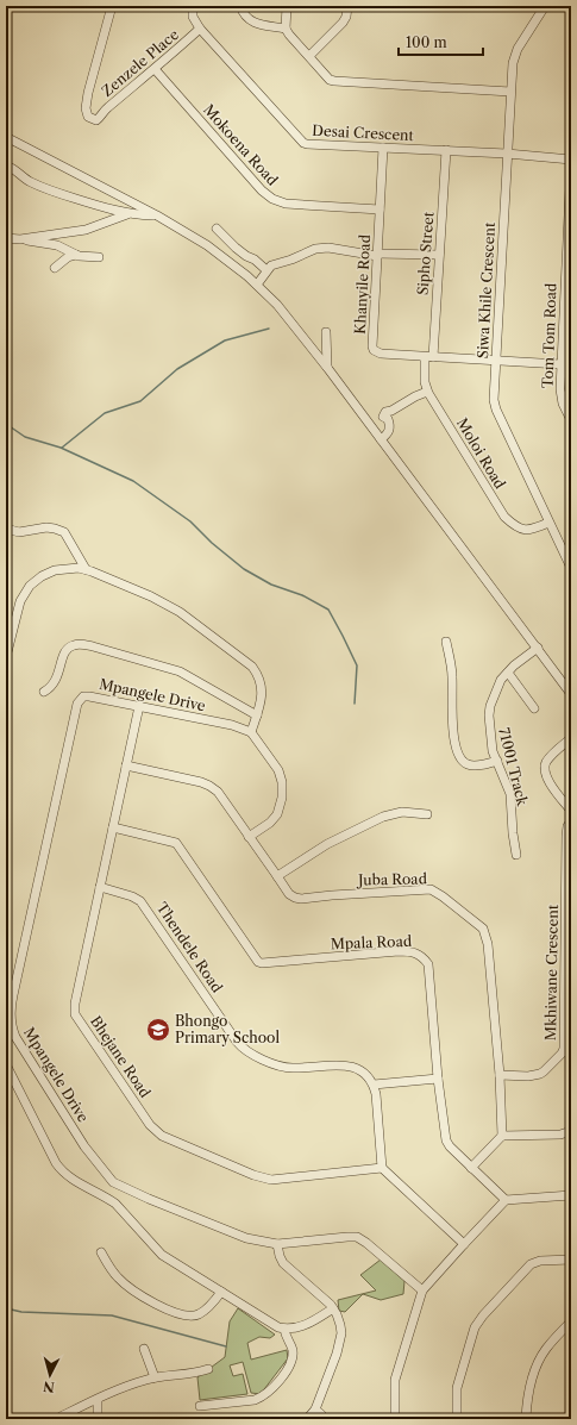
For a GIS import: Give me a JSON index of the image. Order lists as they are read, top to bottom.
{
  "streets": {
    "street": [
      "Zenzele Place",
      "Desai Crescent",
      "Mokoena Road",
      "Sipho Street",
      "Khanyile Road",
      "Siwa Khile Crescent",
      "Tom Tom Road",
      "Moloi Road",
      "Mpangele Drive",
      "71001 Track",
      "Juba Road",
      "Mpala Road",
      "Thendele Road",
      "Mkhiwane Crescent",
      "Bhejane Road"
    ]
  },
  "crossings": [
    ["Zenzele Place", "Desai Crescent"],
    ["Zenzele Place", "Mokoena Road"],
    ["Desai Crescent", "Sipho Street"],
    ["Desai Crescent", "Khanyile Road"],
    ["Desai Crescent", "Siwa Khile Crescent"],
    ["Mokoena Road", "Khanyile Road"],
    ["Sipho Street", "Khanyile Road"],
    ["Sipho Street", "Moloi Road"],
    ["Khanyile Road", "Siwa Khile Crescent"],
    ["Khanyile Road", "Tom Tom Road"],
    ["Khanyile Road", "Moloi Road"],
    ["Siwa Khile Crescent", "Moloi Road"],
    ["Mpangele Drive", "Bhejane Road"],
    ["Juba Road", "Mkhiwane Crescent"],
    ["Juba Road", "Bhejane Road"],
    ["Mpala Road", "Bhejane Road"],
    ["Thendele Road", "Bhejane Road"]
  ],
  "places": {
    "school or university": ["Bhongo Primary School"]
  },
  "scale_bar": "100 m",
  "north": "bottom"
}
